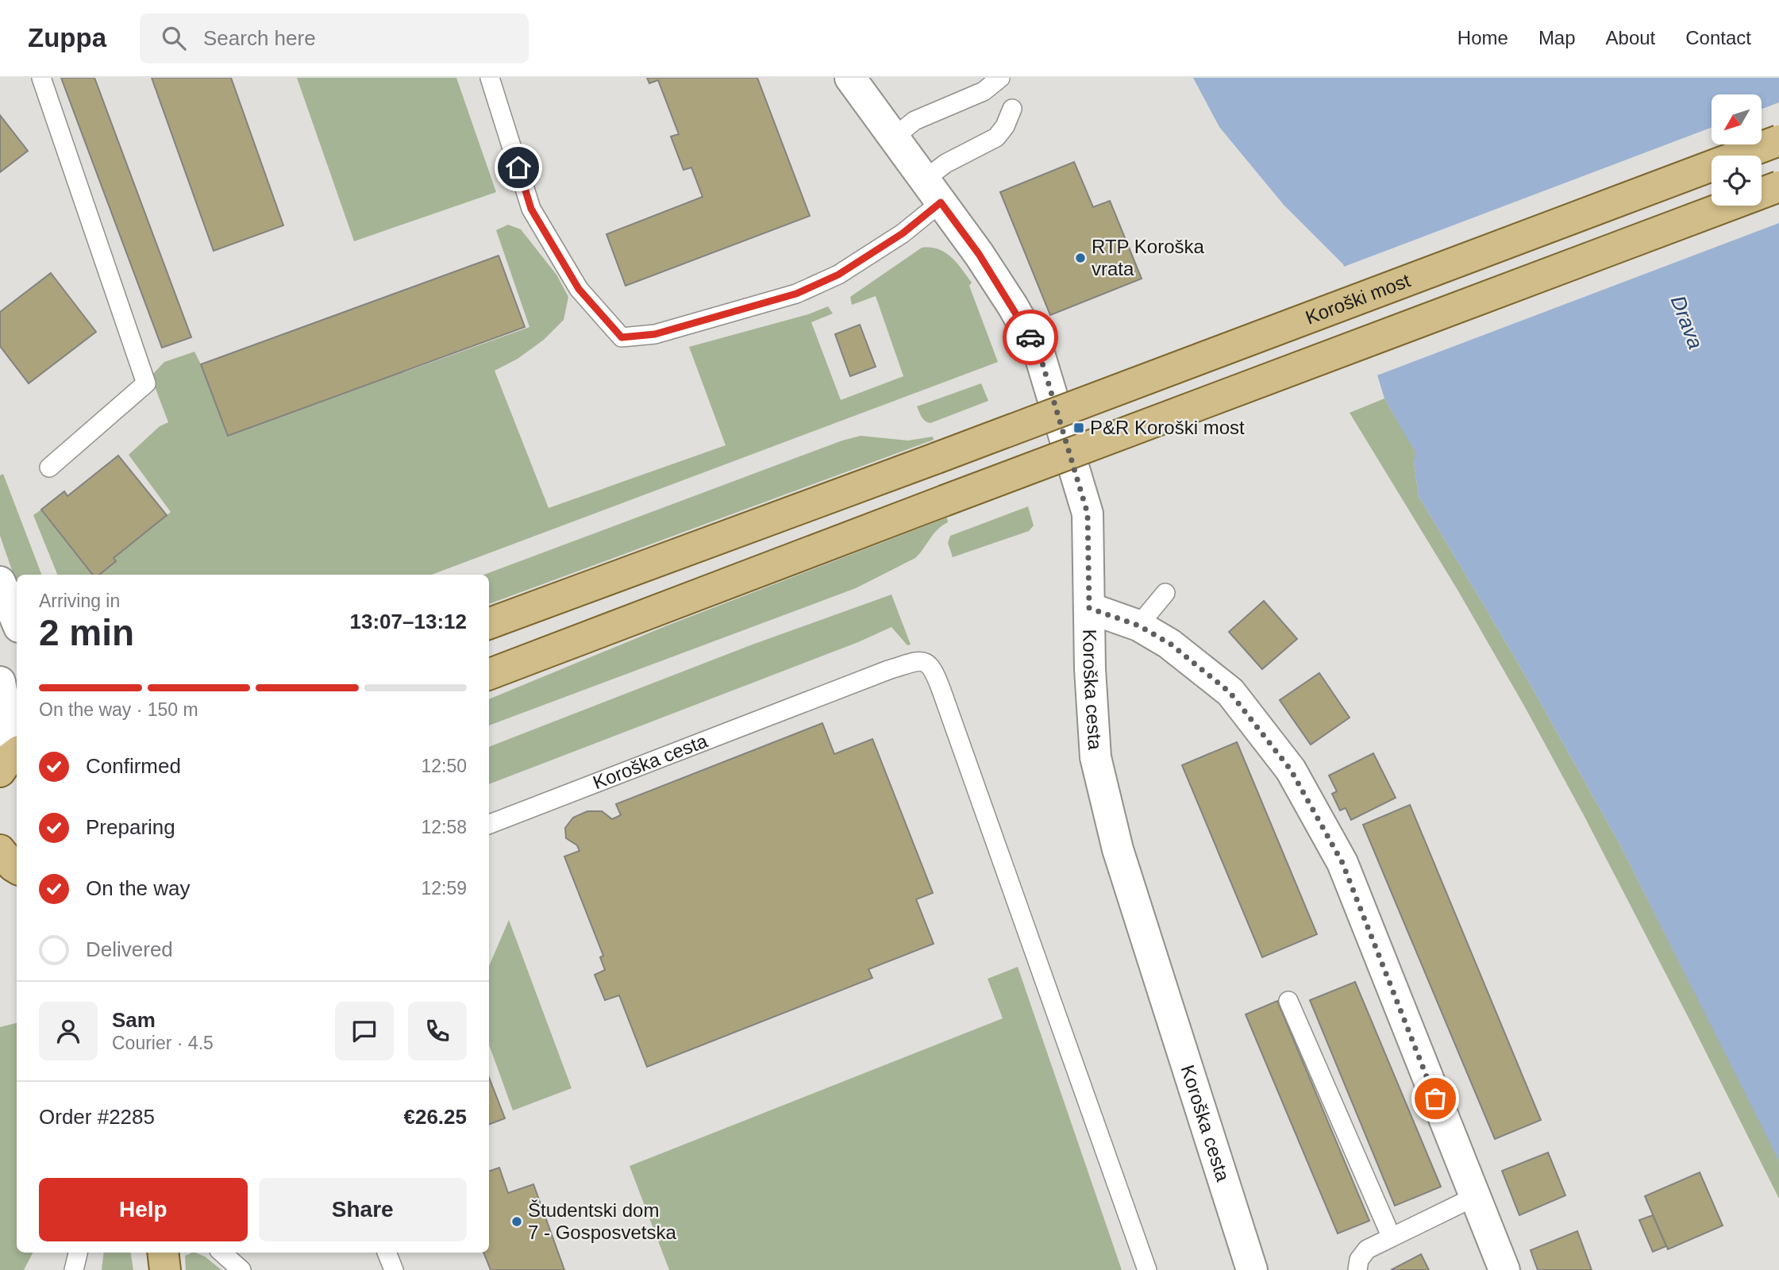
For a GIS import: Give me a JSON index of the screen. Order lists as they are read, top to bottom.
{
  "streets": {
    "main road": ["Koroški most"],
    "street": ["Koroška cesta"]
  },
  "water": ["Drava"],
  "places": {
    "other": ["RTP Koroška vrata", "Študentski dom 7 - Gosposvetska"],
    "transit": ["P&R Koroški most"]
  },
  "north": "bottom left",
  "page": {
    "header": "Zuppa",
    "search": "Search here",
    "nav": [
      "Home",
      "Map",
      "About",
      "Contact"
    ],
    "heading": ["2 min", "Arriving in", "13:07–13:12"],
    "panel": [
      "Sam",
      "Courier · 4.5",
      "Order #2285",
      "€26.25"
    ],
    "bar": "On the way · 150 m",
    "list": [
      ["Confirmed", "12:50"],
      ["Preparing", "12:58"],
      ["On the way", "12:59"],
      "Delivered"
    ],
    "buttons": ["Help", "Share"]
  }
}
